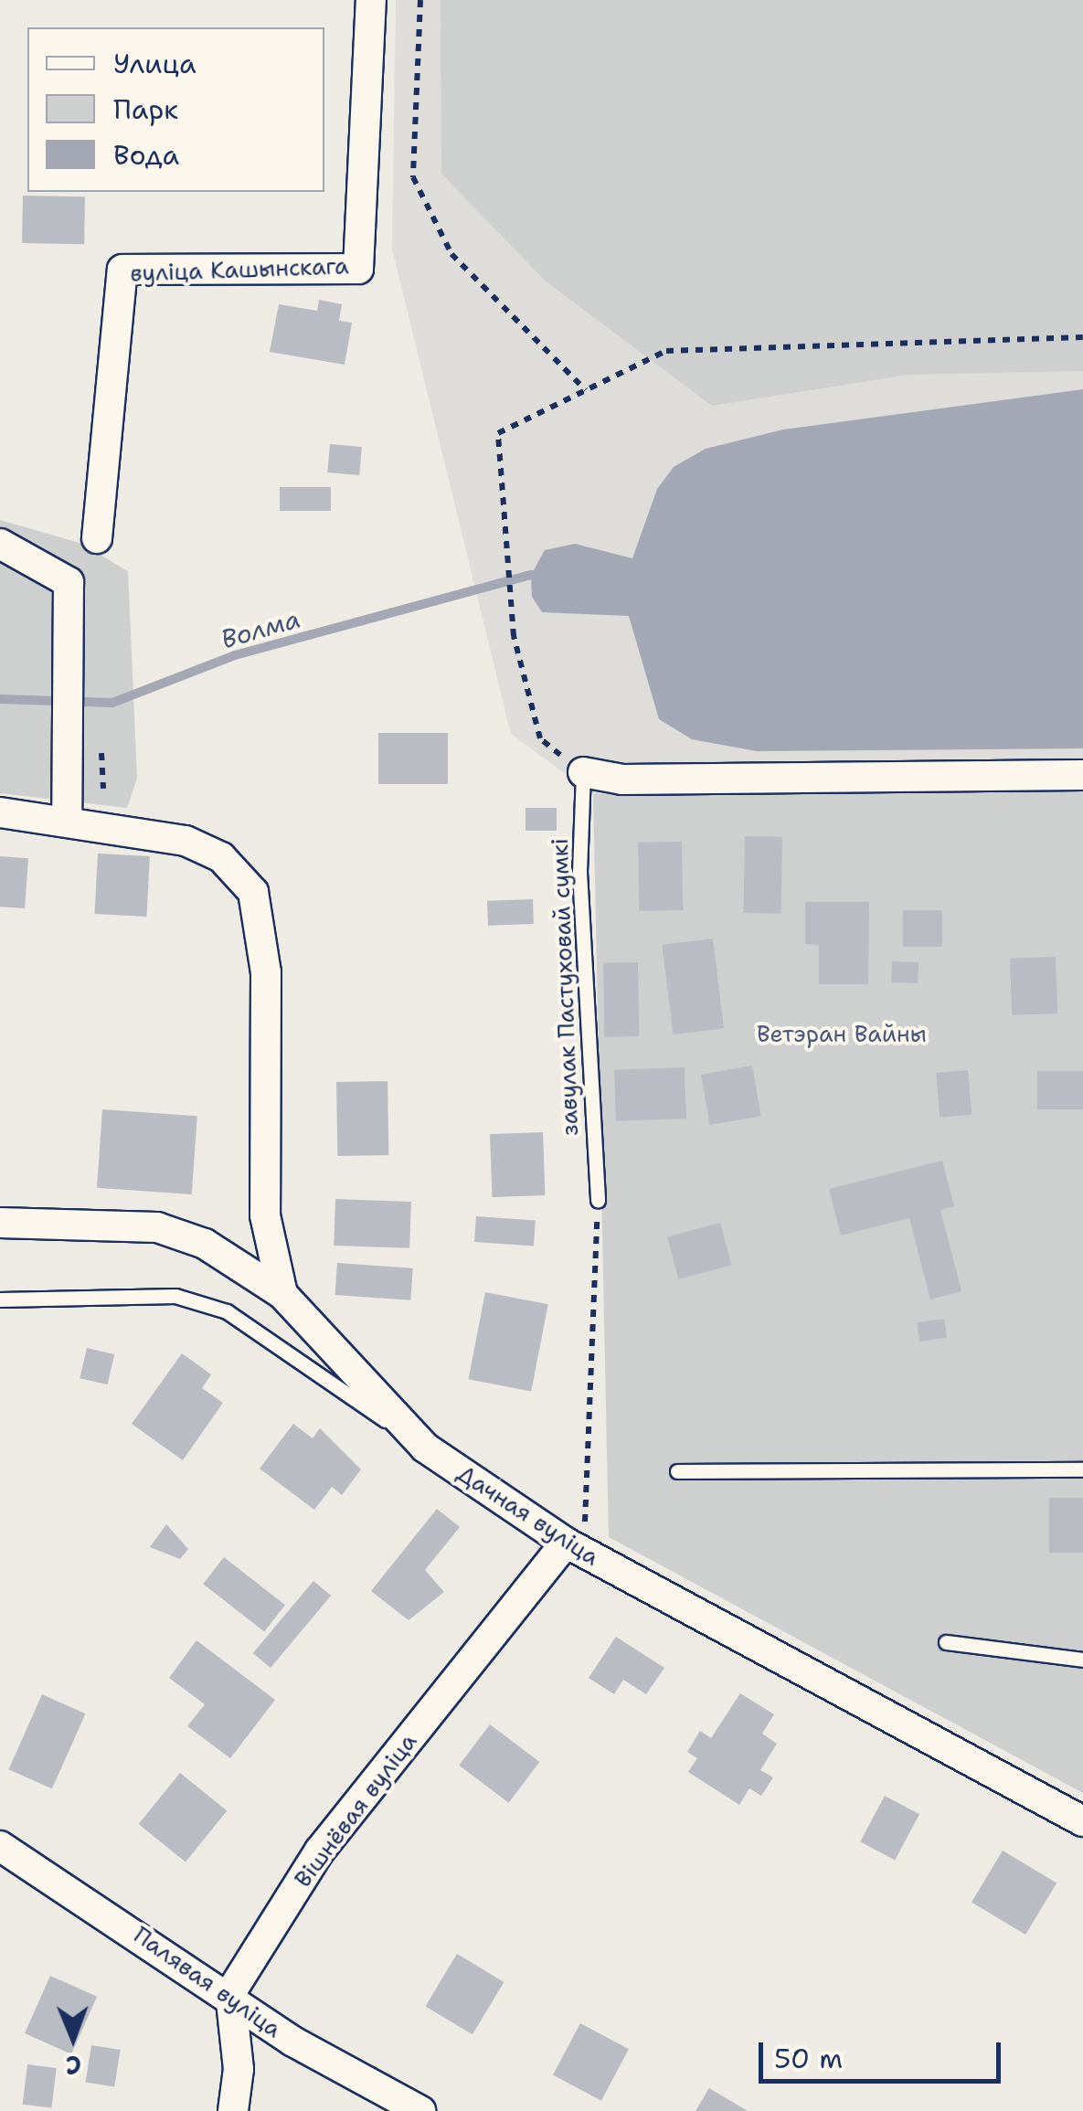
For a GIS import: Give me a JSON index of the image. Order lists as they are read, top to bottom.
{
  "streets": {
    "street": [
      "вуліца Кашынскага",
      "Дачная вуліца",
      "Вішнёвая вуліца",
      "Палявая вуліца"
    ],
    "lane": ["завулак Пастуховай сумкі"]
  },
  "crossings": [
    ["Дачная вуліца", "Вішнёвая вуліца"],
    ["Вішнёвая вуліца", "Палявая вуліца"]
  ],
  "water": ["Волма"],
  "parks": ["Ветэран Вайны"],
  "legend": ["Улица", "Парк", "Вода"],
  "scale_bar": "50 m",
  "north": "bottom"
}
